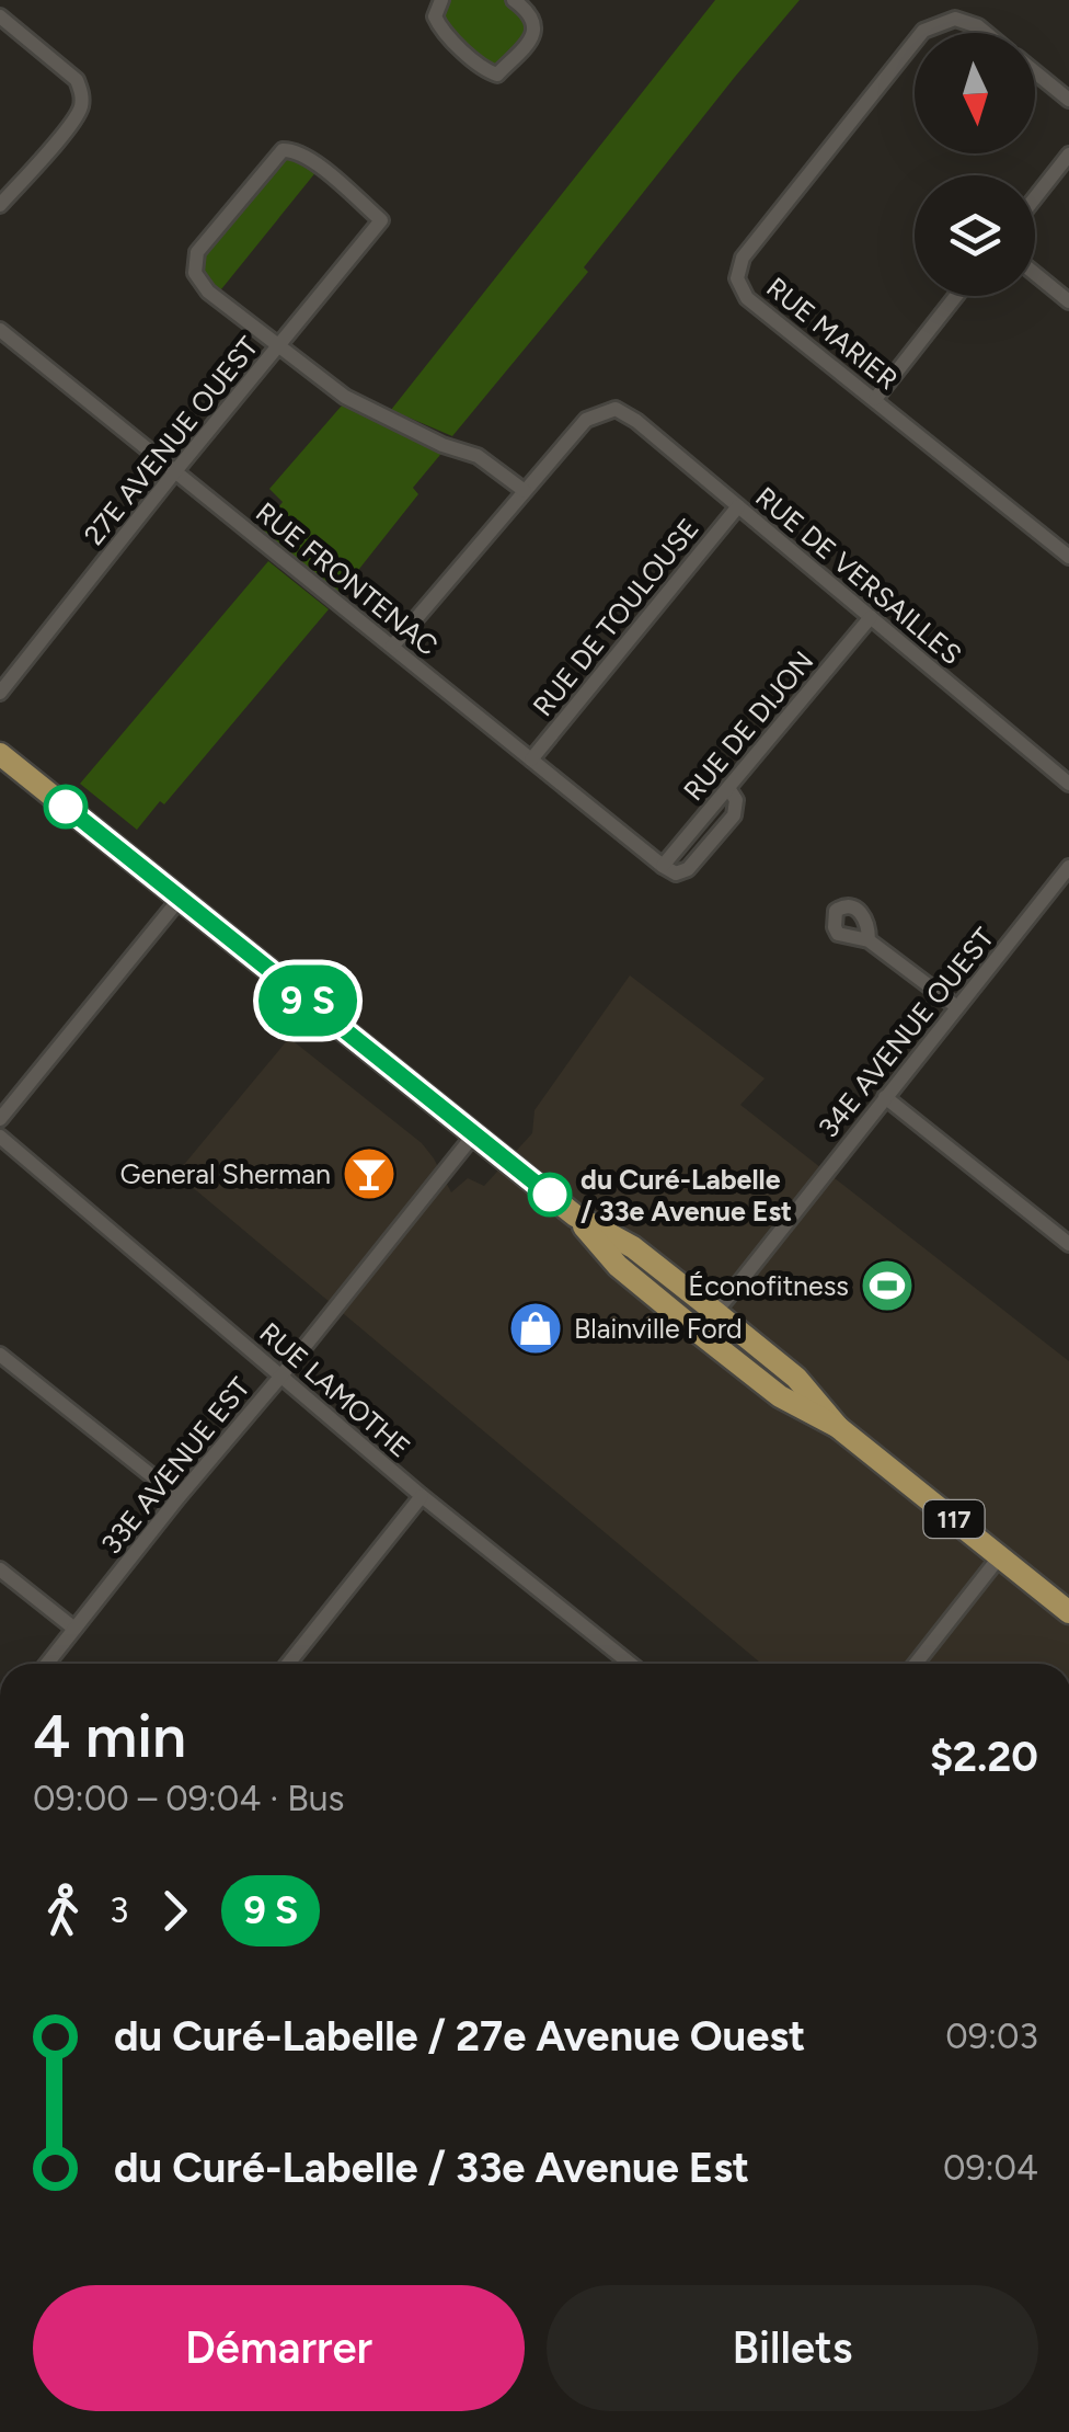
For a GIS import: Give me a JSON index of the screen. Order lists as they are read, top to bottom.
{
  "streets": {
    "main road": ["117"],
    "street": [
      "RUE MARIER",
      "27E AVENUE OUEST",
      "RUE DE VERSAILLES",
      "RUE FRONTENAC",
      "RUE DE TOULOUSE",
      "RUE DE DIJON",
      "34E AVENUE OUEST",
      "RUE LAMOTHE",
      "33E AVENUE EST"
    ]
  },
  "crossings": [
    ["27E AVENUE OUEST", "RUE FRONTENAC"],
    ["RUE DE VERSAILLES", "RUE DE TOULOUSE"],
    ["RUE DE VERSAILLES", "RUE DE DIJON"],
    ["RUE FRONTENAC", "RUE DE TOULOUSE"],
    ["RUE FRONTENAC", "RUE DE DIJON"],
    ["34E AVENUE OUEST", "117"],
    ["RUE LAMOTHE", "33E AVENUE EST"],
    ["33E AVENUE EST", "117"]
  ],
  "places": {
    "bar": ["General Sherman"],
    "other": ["du Curé-Labelle / 33e Avenue Est"],
    "sports": ["Éconofitness"],
    "shop": ["Blainville Ford"]
  },
  "north": "bottom",
  "page": {
    "on_map": "9 S",
    "heading": ["4 min", "09:00 – 09:04 · Bus", "$2.20"],
    "legs": ["3", "9 S"],
    "list": [
      {
        "name": "du Curé-Labelle / 27e Avenue Ouest",
        "value": "09:03"
      },
      {
        "name": "du Curé-Labelle / 33e Avenue Est",
        "value": "09:04"
      }
    ],
    "buttons": ["Démarrer", "Billets"]
  }
}
